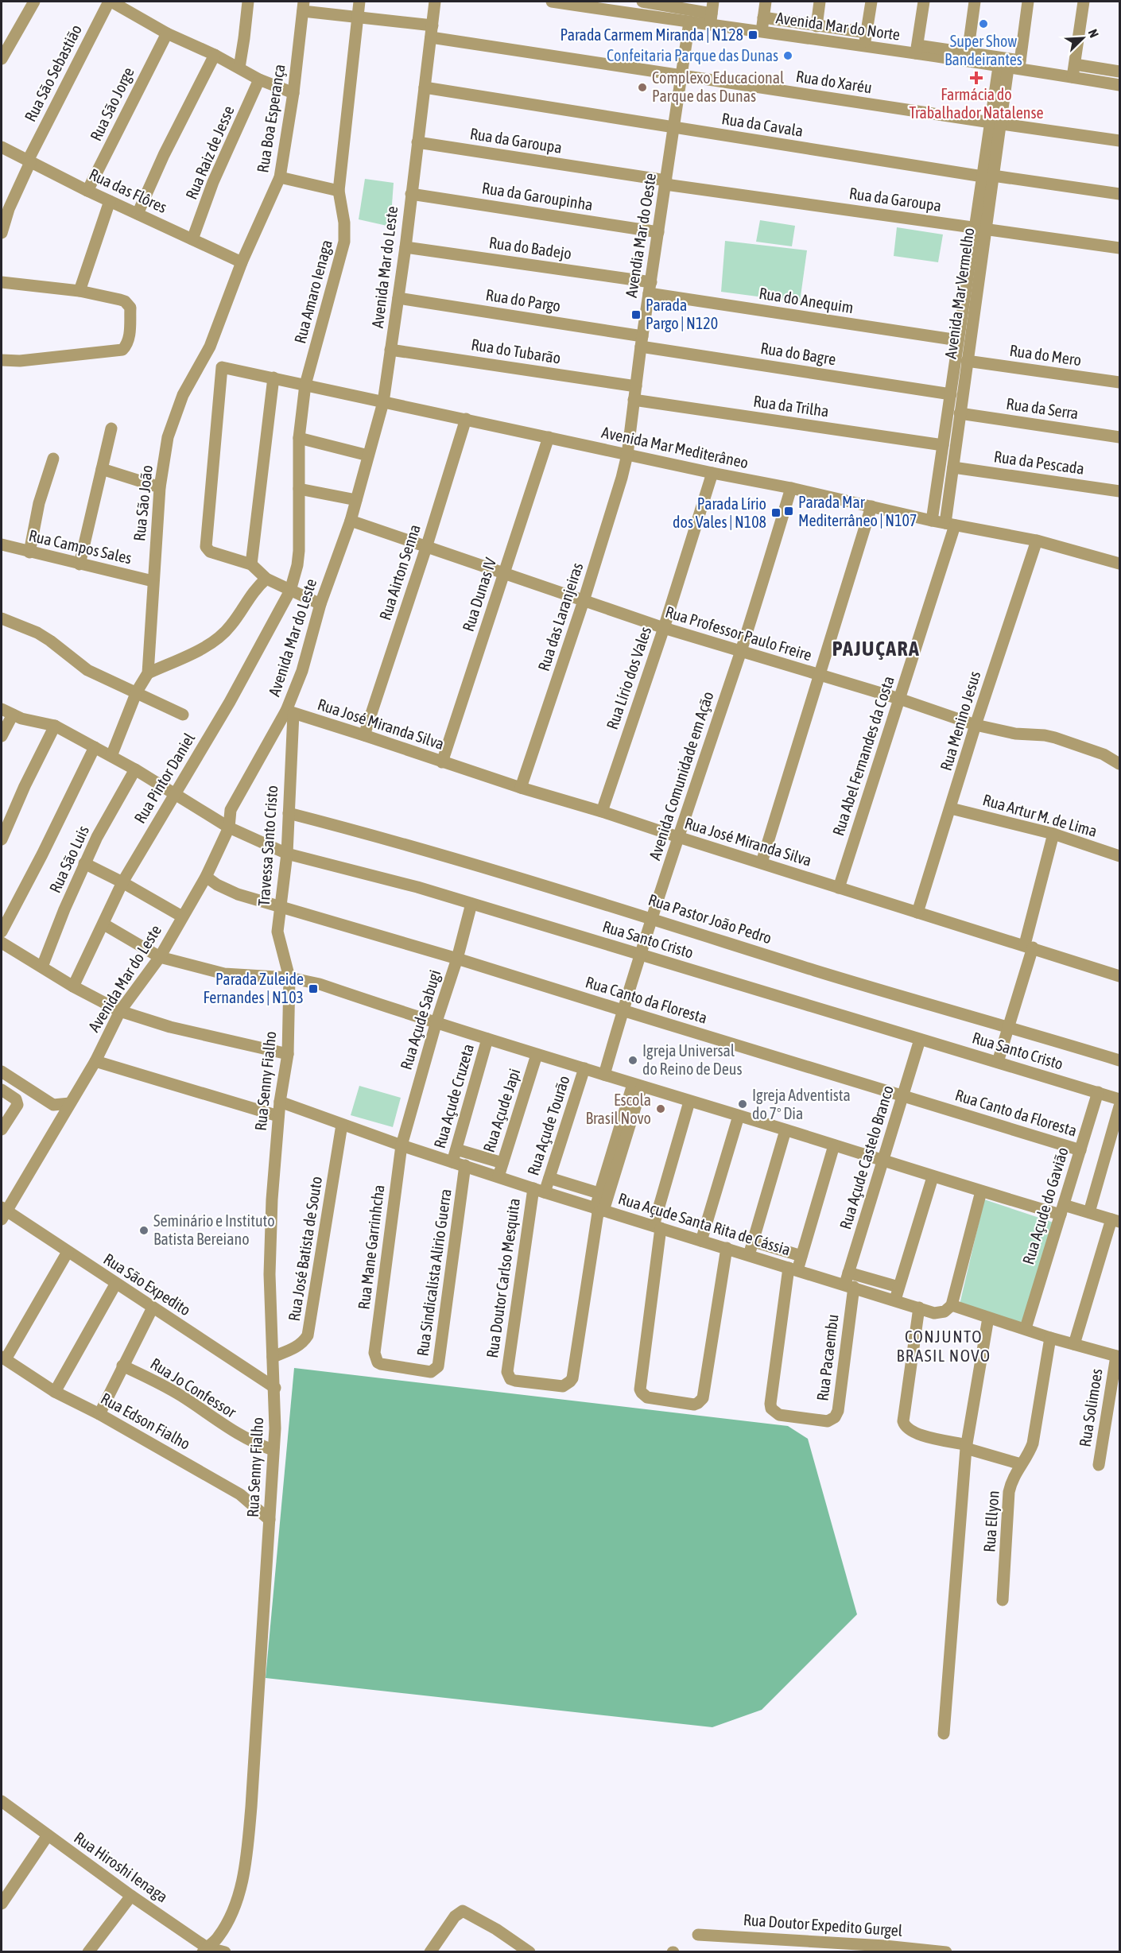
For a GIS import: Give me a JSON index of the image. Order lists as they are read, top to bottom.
{
  "streets": {
    "street": [
      "Avenida Mar do Norte",
      "Rua São Sebastião",
      "Rua do Xaréu",
      "Rua São Jorge",
      "Rua Boa Esperança",
      "Rua da Cavala",
      "Rua da Garoupa",
      "Rua Raiz de Jesse",
      "Rua das Flôres",
      "Rua da Garoupinha",
      "Avendia Mar do Oeste",
      "Rua do Badejo",
      "Avenida Mar do Leste",
      "Rua Amaro Ienaga",
      "Avenida Mar Vermelho",
      "Rua do Pargo",
      "Rua do Anequim",
      "Rua do Tubarão",
      "Rua do Bagre",
      "Rua do Mero",
      "Rua da Trilha",
      "Rua da Serra",
      "Avenida Mar Mediterâneo",
      "Rua da Pescada",
      "Rua São João",
      "Rua Campos Sales",
      "Rua Airton Senna",
      "Rua Dunas IV",
      "Rua das Laranjeiras",
      "Rua Professor Paulo Freire",
      "Rua Lírio dos Vales",
      "Rua Menino Jesus",
      "Rua José Miranda Silva",
      "Rua Abel Fernandes da Costa",
      "Avenida Comunidade em Ação",
      "Rua Pintor Daniel",
      "Rua Artur M. de Lima",
      "Travessa Santo Cristo",
      "Rua São Luis",
      "Rua Pastor João Pedro",
      "Rua Santo Cristo",
      "Rua Canto da Floresta",
      "Rua Açude Sabugi",
      "Rua Senny Fialho",
      "Rua Açude Cruzeta",
      "Rua Açude Japi",
      "Rua Açude Tourão",
      "Rua Açude Castelo Branco",
      "Rua Açude do Gavião",
      "Rua Açude Santa Rita de Cássia",
      "Rua Mane Garrinhcha",
      "Rua José Batista de Souto",
      "Rua Sindicalista Alirio Guerra",
      "Rua Doutor Carlso Mesquita",
      "Rua São Expedito",
      "Rua Pacaembu",
      "Rua Jo Confessor",
      "Rua Solimoes",
      "Rua Edson Fialho",
      "Rua Ellyon",
      "Rua Hiroshi Ienaga",
      "Rua Doutor Expedito Gurgel"
    ]
  },
  "crossings": [
    ["Avenida Mar do Norte", "Avendia Mar do Oeste"],
    ["Avenida Mar do Norte", "Avenida Mar Vermelho"],
    ["Rua São Sebastião", "Rua das Flôres"],
    ["Rua do Xaréu", "Rua Boa Esperança"],
    ["Rua do Xaréu", "Avendia Mar do Oeste"],
    ["Rua do Xaréu", "Avenida Mar do Leste"],
    ["Rua do Xaréu", "Rua Amaro Ienaga"],
    ["Rua do Xaréu", "Avenida Mar Vermelho"],
    ["Rua São Jorge", "Rua das Flôres"],
    ["Rua Boa Esperança", "Rua das Flôres"],
    ["Rua Boa Esperança", "Rua São João"],
    ["Rua da Cavala", "Avendia Mar do Oeste"],
    ["Rua da Cavala", "Avenida Mar do Leste"],
    ["Rua da Cavala", "Avenida Mar Vermelho"],
    ["Rua da Garoupa", "Avendia Mar do Oeste"],
    ["Rua da Garoupa", "Avenida Mar do Leste"],
    ["Rua da Garoupa", "Avenida Mar Vermelho"],
    ["Rua Raiz de Jesse", "Rua das Flôres"],
    ["Rua das Flôres", "Rua São João"],
    ["Rua da Garoupinha", "Avendia Mar do Oeste"],
    ["Rua da Garoupinha", "Avenida Mar do Leste"],
    ["Avendia Mar do Oeste", "Rua do Badejo"],
    ["Avendia Mar do Oeste", "Rua do Pargo"],
    ["Avendia Mar do Oeste", "Rua do Anequim"],
    ["Avendia Mar do Oeste", "Rua do Tubarão"],
    ["Avendia Mar do Oeste", "Rua do Bagre"],
    ["Avendia Mar do Oeste", "Rua da Trilha"],
    ["Avendia Mar do Oeste", "Avenida Mar Mediterâneo"],
    ["Avendia Mar do Oeste", "Rua das Laranjeiras"],
    ["Rua do Badejo", "Avenida Mar do Leste"],
    ["Rua do Badejo", "Rua do Anequim"],
    ["Avenida Mar do Leste", "Rua do Pargo"],
    ["Avenida Mar do Leste", "Rua do Tubarão"],
    ["Avenida Mar do Leste", "Avenida Mar Mediterâneo"],
    ["Avenida Mar do Leste", "Rua Professor Paulo Freire"],
    ["Avenida Mar do Leste", "Rua José Miranda Silva"],
    ["Avenida Mar do Leste", "Travessa Santo Cristo"],
    ["Avenida Mar do Leste", "Rua Santo Cristo"],
    ["Avenida Mar do Leste", "Rua Canto da Floresta"],
    ["Avenida Mar do Leste", "Rua São Expedito"],
    ["Rua Amaro Ienaga", "Avenida Mar Mediterâneo"],
    ["Rua Amaro Ienaga", "Rua Pintor Daniel"],
    ["Avenida Mar Vermelho", "Rua do Anequim"],
    ["Avenida Mar Vermelho", "Rua do Bagre"],
    ["Avenida Mar Vermelho", "Rua do Mero"],
    ["Avenida Mar Vermelho", "Rua da Trilha"],
    ["Avenida Mar Vermelho", "Rua da Serra"],
    ["Avenida Mar Vermelho", "Avenida Mar Mediterâneo"],
    ["Avenida Mar Vermelho", "Rua da Pescada"],
    ["Avenida Mar Vermelho", "Rua Abel Fernandes da Costa"],
    ["Rua do Pargo", "Rua do Bagre"],
    ["Avenida Mar Mediterâneo", "Rua Airton Senna"],
    ["Avenida Mar Mediterâneo", "Rua Dunas IV"],
    ["Avenida Mar Mediterâneo", "Rua das Laranjeiras"],
    ["Avenida Mar Mediterâneo", "Rua Lírio dos Vales"],
    ["Avenida Mar Mediterâneo", "Rua Menino Jesus"],
    ["Avenida Mar Mediterâneo", "Rua Abel Fernandes da Costa"],
    ["Avenida Mar Mediterâneo", "Avenida Comunidade em Ação"],
    ["Rua São João", "Rua Campos Sales"],
    ["Rua São João", "Rua Santo Cristo"],
    ["Rua Airton Senna", "Rua Professor Paulo Freire"],
    ["Rua Airton Senna", "Rua José Miranda Silva"],
    ["Rua Dunas IV", "Rua Professor Paulo Freire"],
    ["Rua Dunas IV", "Rua José Miranda Silva"],
    ["Rua das Laranjeiras", "Rua Professor Paulo Freire"],
    ["Rua das Laranjeiras", "Rua José Miranda Silva"],
    ["Rua Professor Paulo Freire", "Rua Lírio dos Vales"],
    ["Rua Professor Paulo Freire", "Rua Menino Jesus"],
    ["Rua Professor Paulo Freire", "Rua Abel Fernandes da Costa"],
    ["Rua Professor Paulo Freire", "Avenida Comunidade em Ação"],
    ["Rua Lírio dos Vales", "Rua José Miranda Silva"],
    ["Rua Menino Jesus", "Rua José Miranda Silva"],
    ["Rua Menino Jesus", "Rua Artur M. de Lima"],
    ["Rua José Miranda Silva", "Rua Abel Fernandes da Costa"],
    ["Rua José Miranda Silva", "Avenida Comunidade em Ação"],
    ["Rua José Miranda Silva", "Travessa Santo Cristo"],
    ["Avenida Comunidade em Ação", "Rua Pastor João Pedro"],
    ["Avenida Comunidade em Ação", "Rua Santo Cristo"],
    ["Avenida Comunidade em Ação", "Rua Canto da Floresta"],
    ["Rua Pintor Daniel", "Rua Santo Cristo"],
    ["Travessa Santo Cristo", "Rua Pastor João Pedro"],
    ["Travessa Santo Cristo", "Rua Santo Cristo"],
    ["Travessa Santo Cristo", "Rua Canto da Floresta"],
    ["Travessa Santo Cristo", "Rua Senny Fialho"],
    ["Rua São Luis", "Rua Santo Cristo"],
    ["Rua Santo Cristo", "Rua Açude Sabugi"],
    ["Rua Santo Cristo", "Rua Açude Castelo Branco"],
    ["Rua Santo Cristo", "Rua Açude do Gavião"],
    ["Rua Canto da Floresta", "Rua Açude Sabugi"],
    ["Rua Canto da Floresta", "Rua Açude Castelo Branco"],
    ["Rua Canto da Floresta", "Rua Açude do Gavião"],
    ["Rua Açude Sabugi", "Rua Açude Santa Rita de Cássia"],
    ["Rua Açude Sabugi", "Rua Mane Garrinhcha"],
    ["Rua Senny Fialho", "Rua Açude Santa Rita de Cássia"],
    ["Rua Senny Fialho", "Rua José Batista de Souto"],
    ["Rua Senny Fialho", "Rua São Expedito"],
    ["Rua Senny Fialho", "Rua Jo Confessor"],
    ["Rua Senny Fialho", "Rua Edson Fialho"],
    ["Rua Senny Fialho", "Rua Hiroshi Ienaga"],
    ["Rua Açude Cruzeta", "Rua Açude Santa Rita de Cássia"],
    ["Rua Açude Japi", "Rua Açude Santa Rita de Cássia"],
    ["Rua Açude Tourão", "Rua Açude Santa Rita de Cássia"],
    ["Rua Açude Tourão", "Rua Doutor Carlso Mesquita"],
    ["Rua Açude Castelo Branco", "Rua Açude Santa Rita de Cássia"],
    ["Rua Açude Castelo Branco", "Rua Pacaembu"],
    ["Rua Açude Santa Rita de Cássia", "Rua Mane Garrinhcha"],
    ["Rua Açude Santa Rita de Cássia", "Rua José Batista de Souto"],
    ["Rua Açude Santa Rita de Cássia", "Rua Sindicalista Alirio Guerra"],
    ["Rua Açude Santa Rita de Cássia", "Rua Doutor Carlso Mesquita"],
    ["Rua Açude Santa Rita de Cássia", "Rua Pacaembu"],
    ["Rua Mane Garrinhcha", "Rua Sindicalista Alirio Guerra"]
  ],
  "districts": ["PAJUÇARA", "CONJUNTO BRASIL NOVO"],
  "places": {
    "other": [
      "Super Show Bandeirantes",
      "Confeitaria Parque das Dunas",
      "Complexo Educacional Parque das Dunas",
      "Igreja Universal do Reino de Deus",
      "Igreja Adventista do 7º Dia",
      "Escola Brasil Novo",
      "Seminário e Instituto Batista Bereiano"
    ],
    "transit": [
      "Parada Carmem Miranda | N128",
      "Parada Pargo | N120",
      "Parada Mar Mediterrâneo | N107",
      "Parada Lírio dos Vales | N108",
      "Parada Zuleide Fernandes | N103"
    ],
    "health": ["Farmácia do Trabalhador Natalense"]
  },
  "north": "top right"
}
